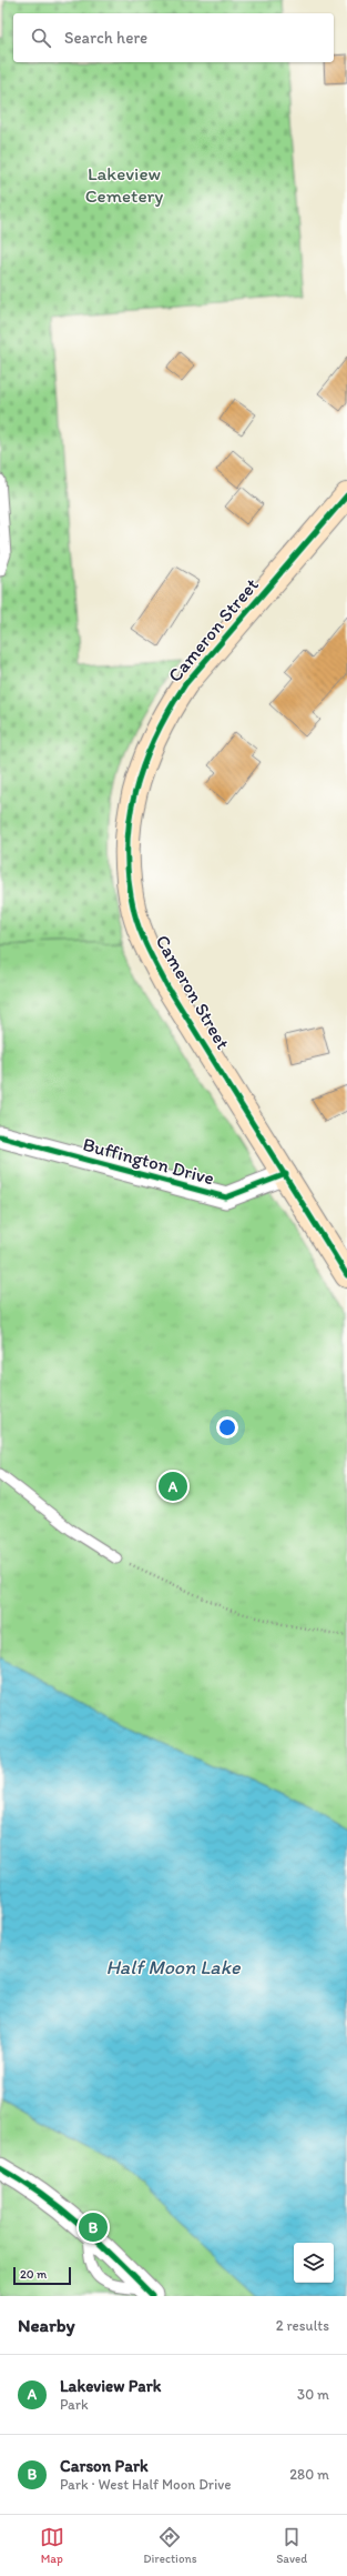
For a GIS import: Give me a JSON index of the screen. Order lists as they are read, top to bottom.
{
  "streets": {
    "main road": ["Cameron Street"],
    "street": ["Buffington Drive"]
  },
  "crossings": [
    ["Cameron Street", "Buffington Drive"]
  ],
  "water": ["Half Moon Lake"],
  "parks": ["Lakeview Cemetery"],
  "scale_bar": "20 m",
  "page": {
    "search": "Search here",
    "pins": ["A", "B"],
    "scale": "20 m",
    "heading": ["Nearby", "2 results"],
    "list": [
      {
        "mark": "A",
        "name": "Lakeview Park",
        "note": "Park",
        "value": "30 m"
      },
      {
        "mark": "B",
        "name": "Carson Park",
        "note": "Park · West Half Moon Drive",
        "value": "280 m"
      }
    ],
    "nav": ["Map", "Directions", "Saved"]
  }
}
